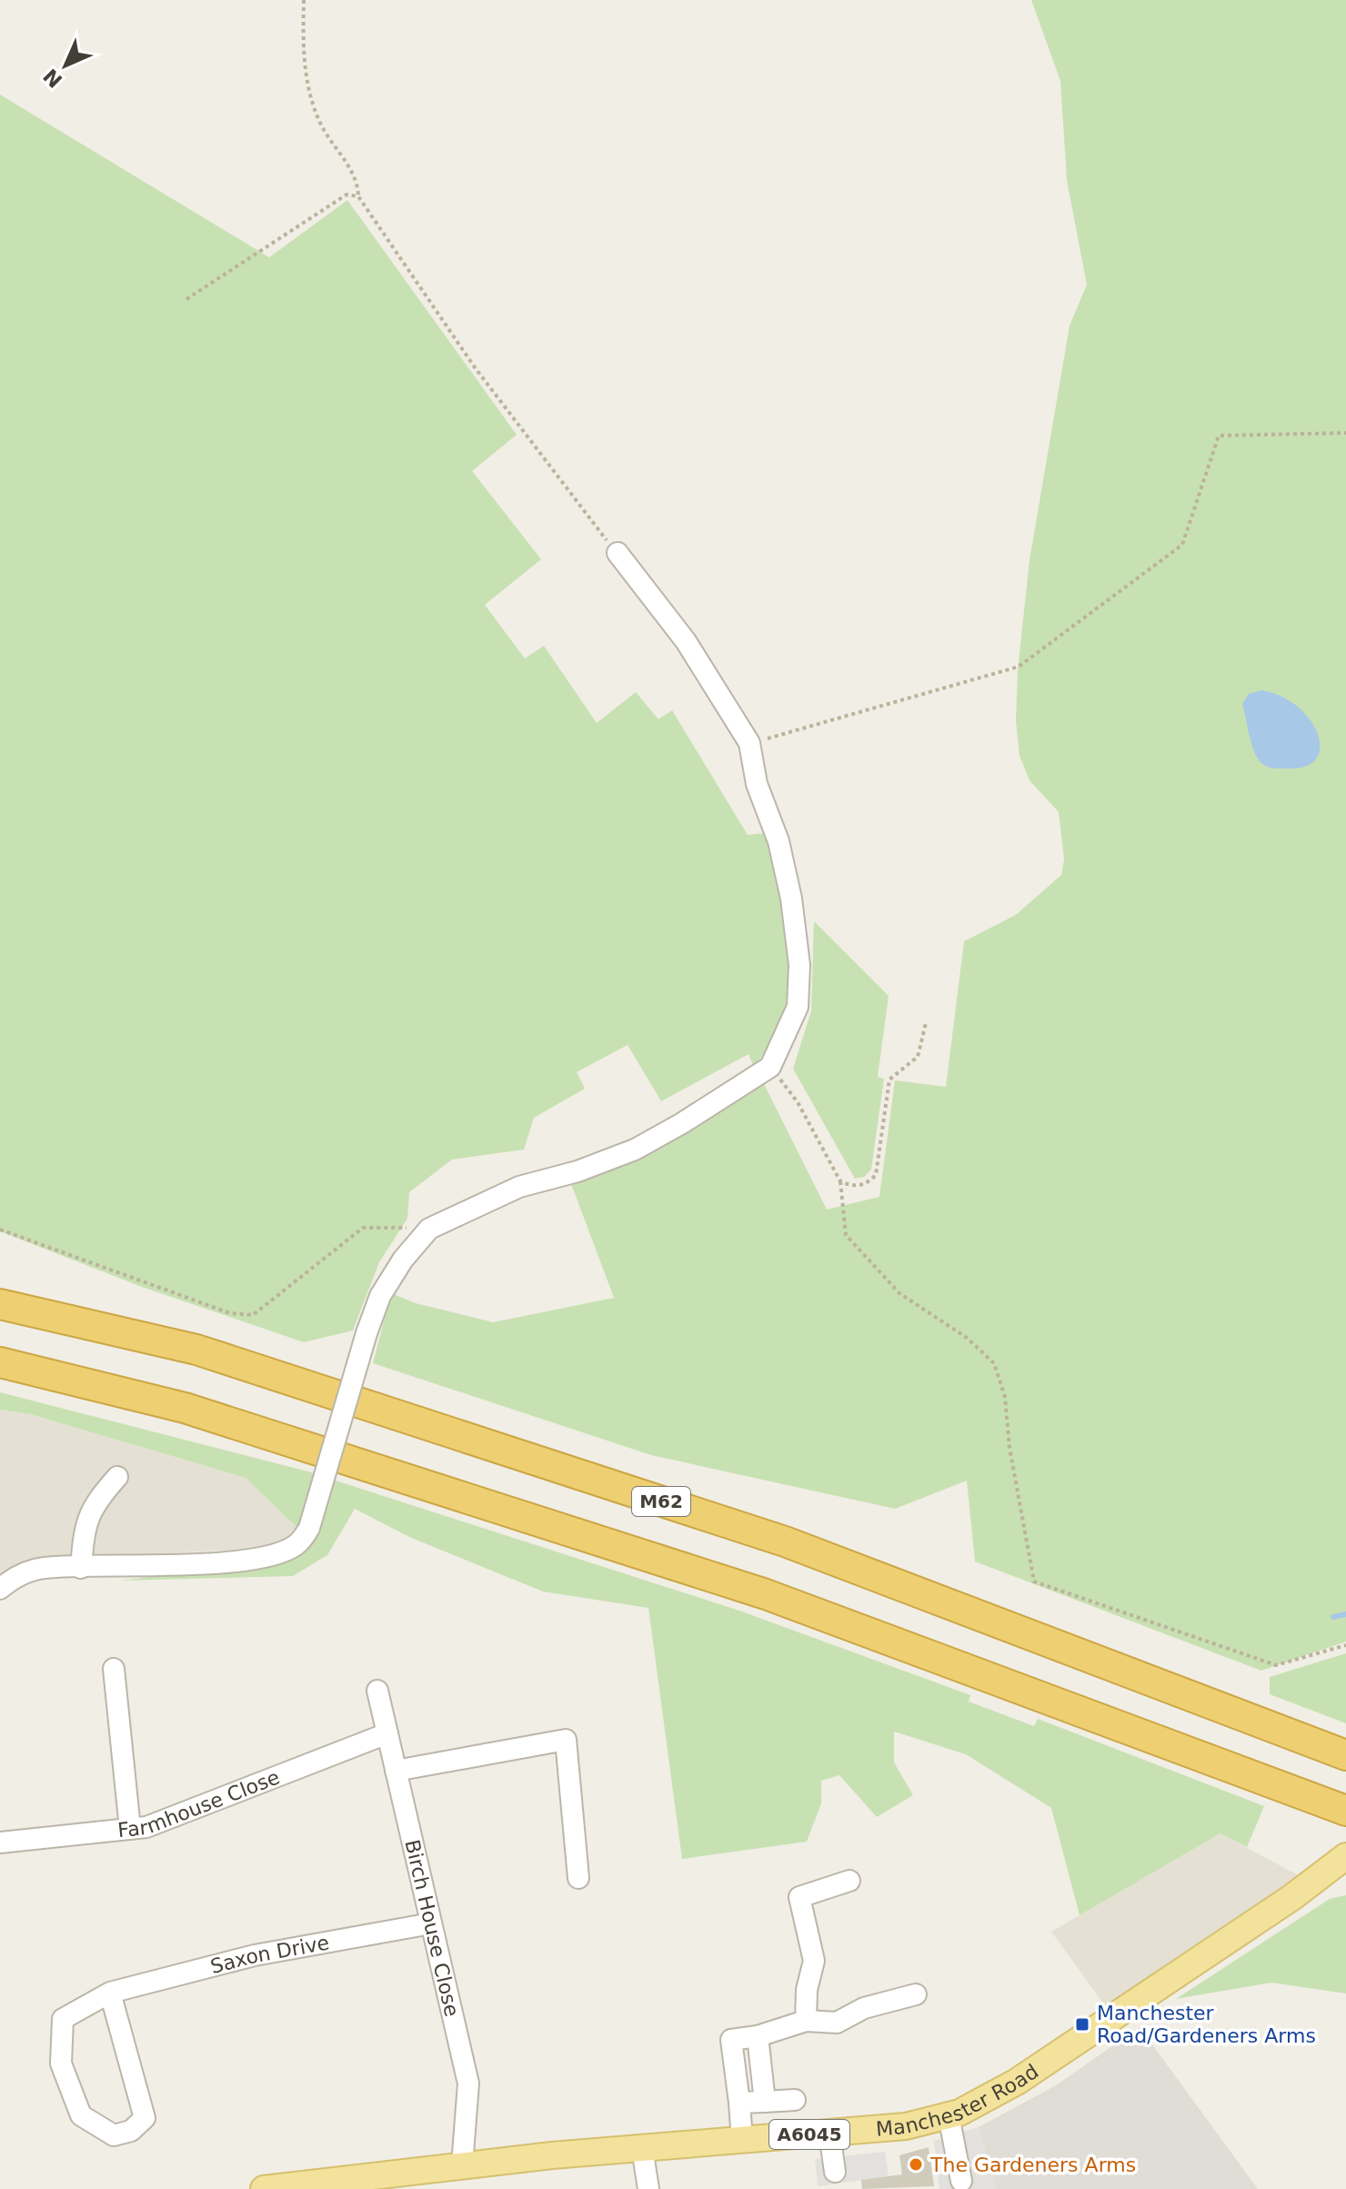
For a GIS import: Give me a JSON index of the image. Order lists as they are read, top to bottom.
{
  "streets": {
    "highway": ["M62"],
    "main road": ["Manchester Road", "A6045"],
    "street": ["Farmhouse Close", "Birch House Close", "Saxon Drive"]
  },
  "crossings": [
    ["Farmhouse Close", "Birch House Close"],
    ["Birch House Close", "Saxon Drive"],
    ["Birch House Close", "Manchester Road"]
  ],
  "places": {
    "transit": ["Manchester Road/Gardeners Arms"],
    "other": ["The Gardeners Arms"]
  },
  "north": "bottom left"
}
